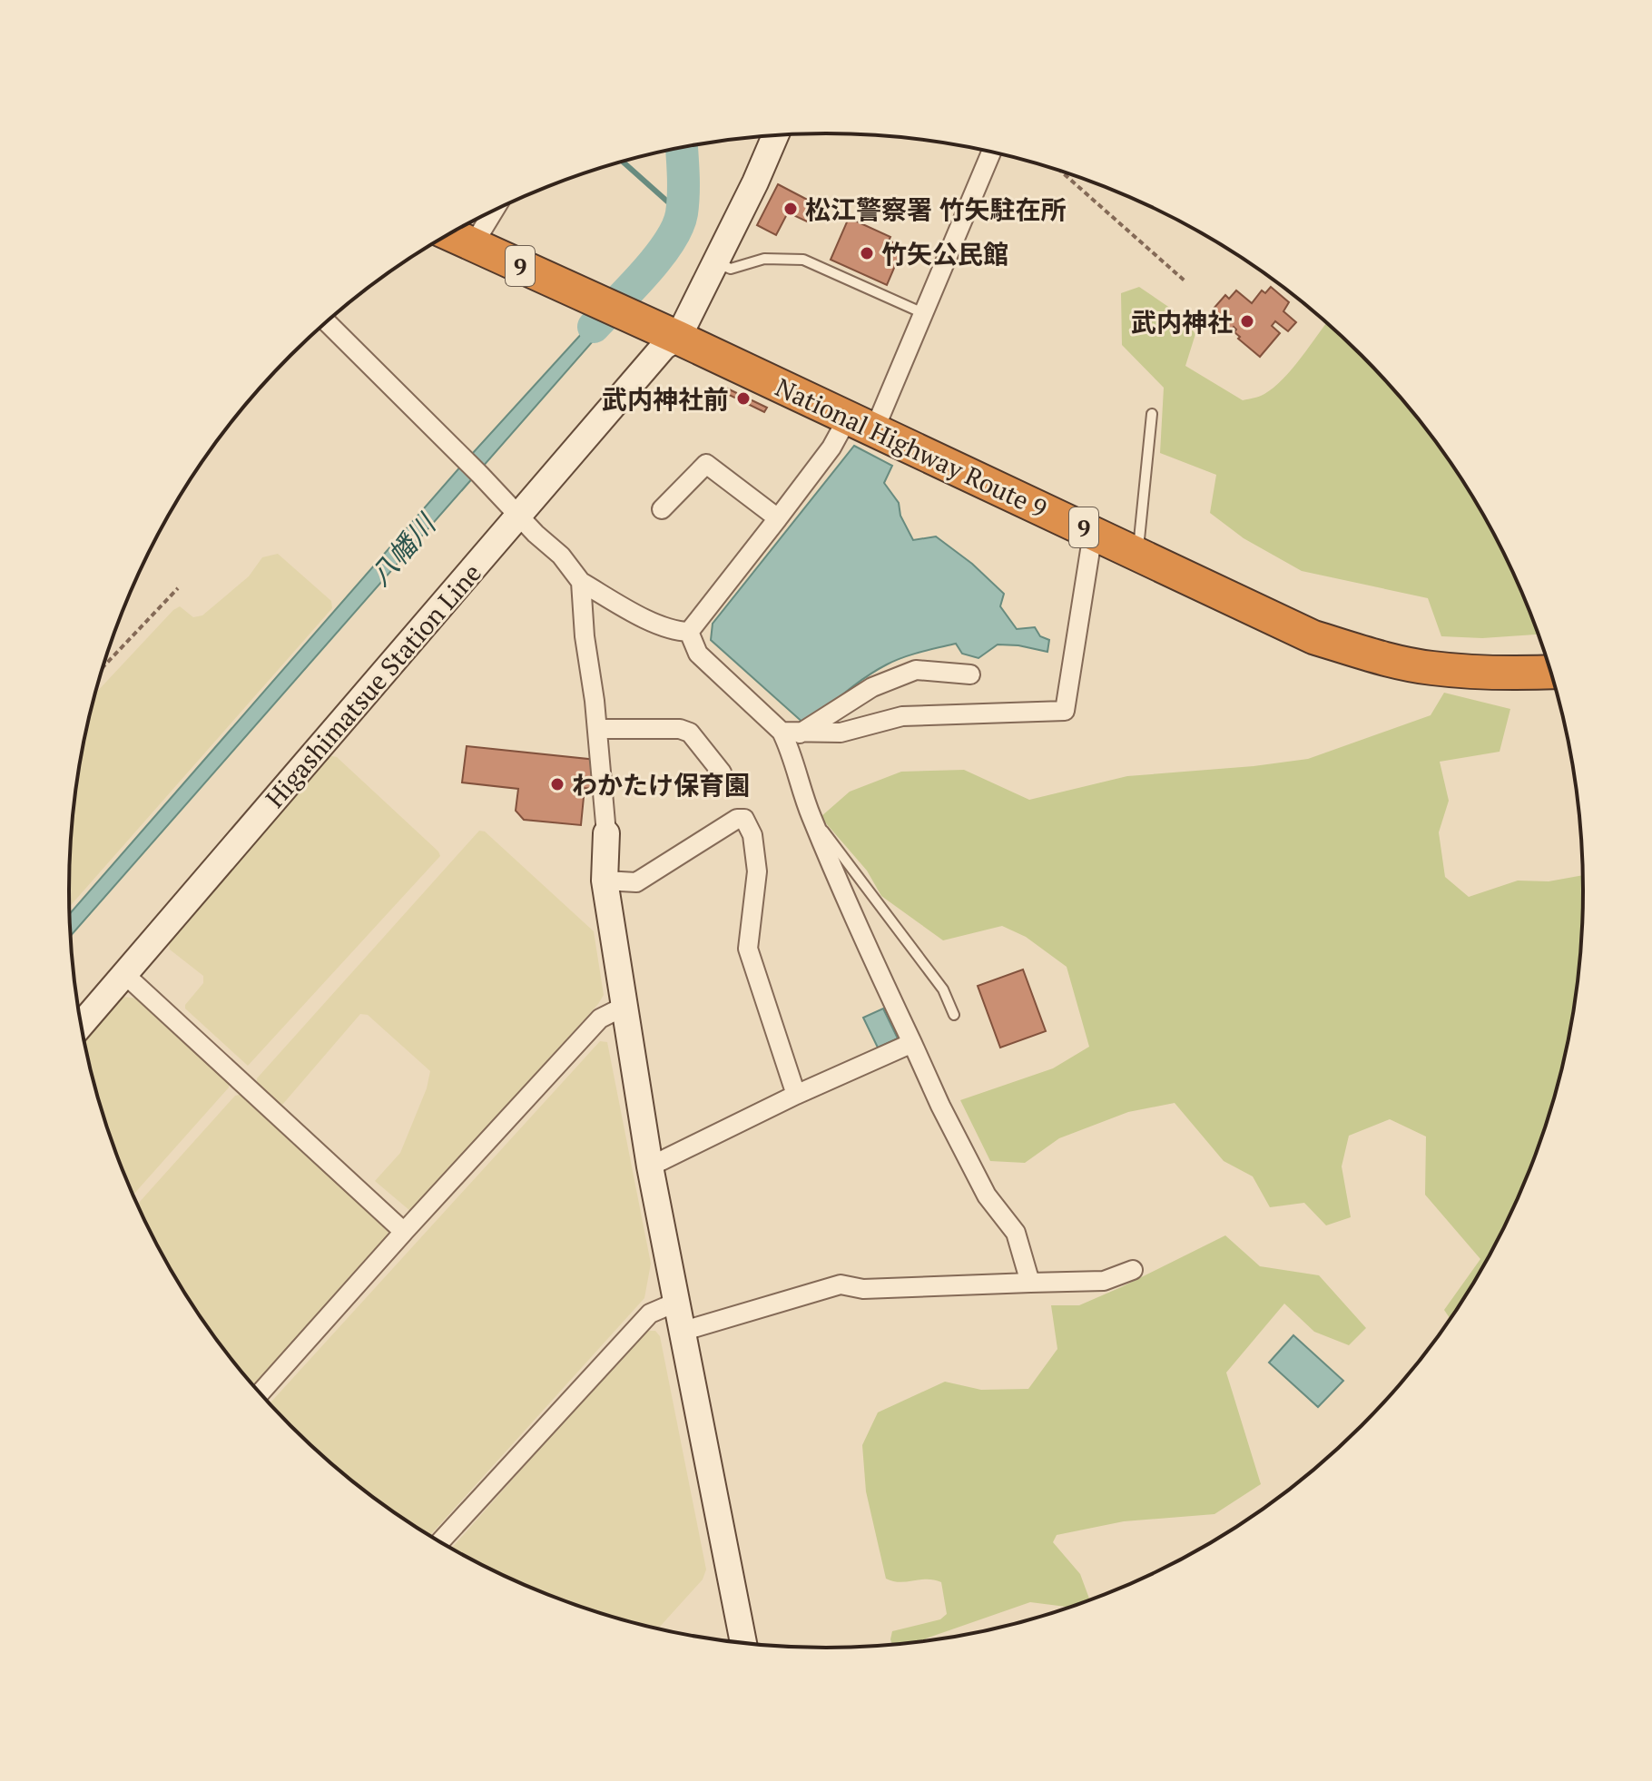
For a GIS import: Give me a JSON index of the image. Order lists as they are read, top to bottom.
{
  "streets": {
    "highway": ["9", "National Highway Route 9"],
    "main road": ["Higashimatsue Station Line"]
  },
  "crossings": [
    ["National Highway Route 9", "Higashimatsue Station Line"]
  ],
  "water": ["八幡川"],
  "places": [
    "松江警察署 竹矢駐在所",
    "竹矢公民館",
    "武内神社",
    "武内神社前",
    "わかたけ保育園"
  ]
}
